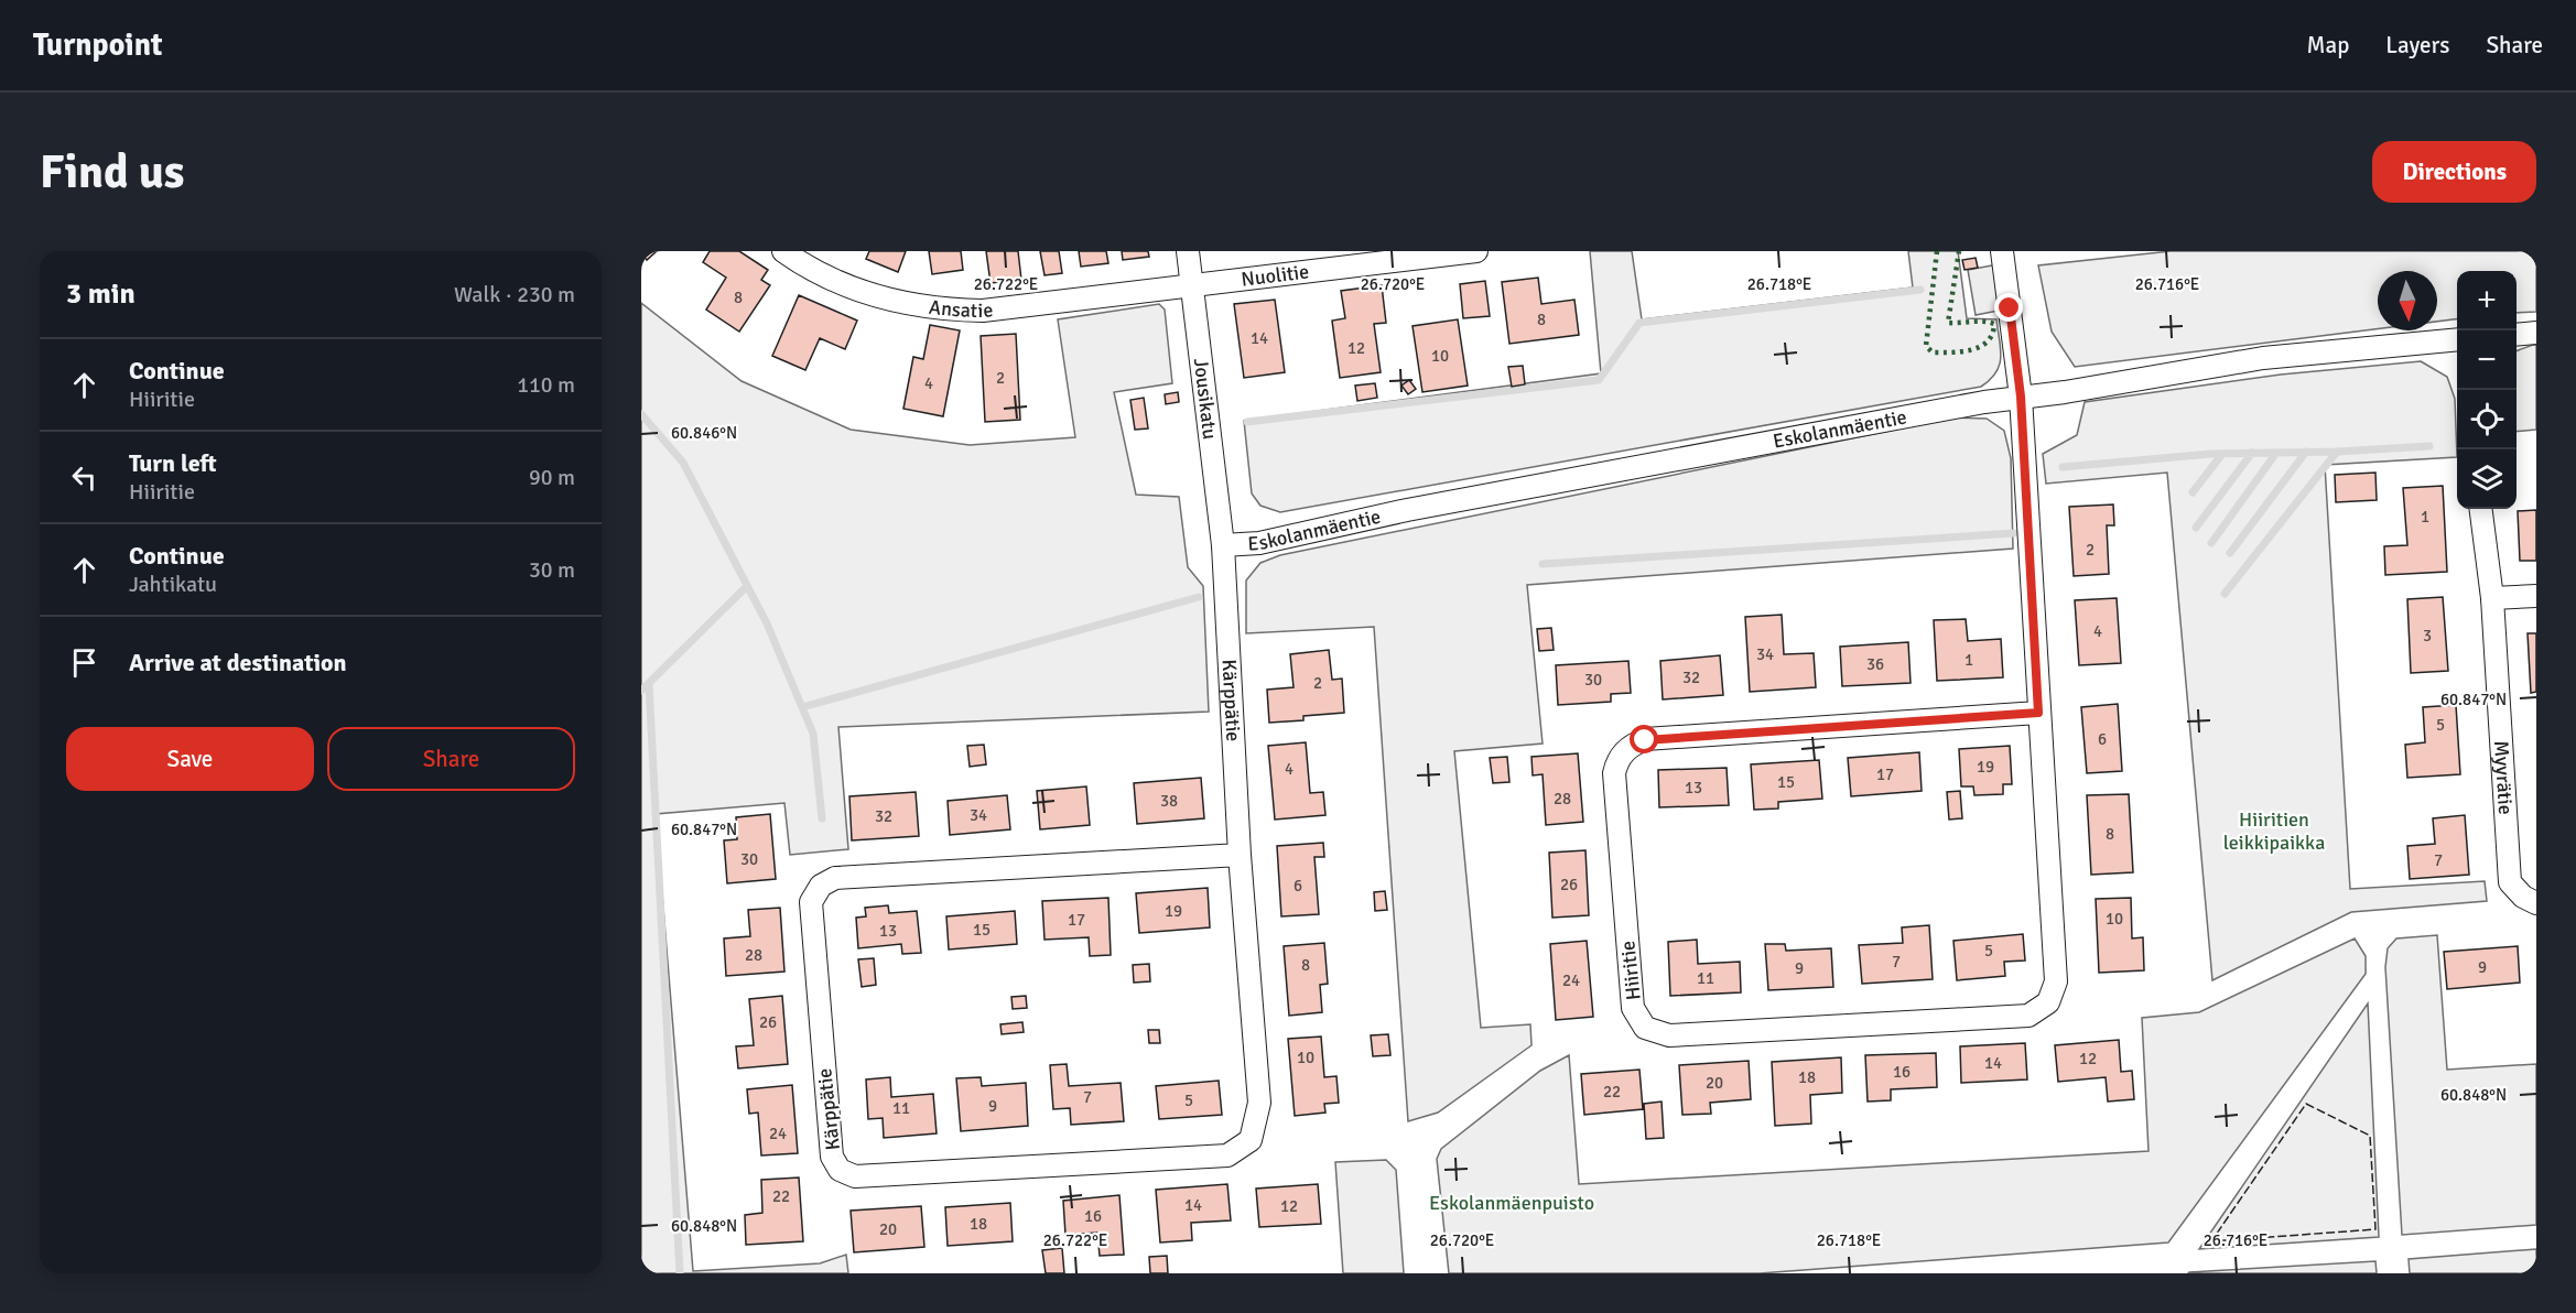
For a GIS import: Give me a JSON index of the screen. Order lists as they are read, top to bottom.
{
  "streets": {
    "street": [
      "Nuolitie",
      "Ansatie",
      "Jousikatu",
      "Eskolanmäentie",
      "Kärppätie",
      "Myyrätie",
      "Hiiritie"
    ]
  },
  "crossings": [
    ["Nuolitie", "Ansatie"],
    ["Nuolitie", "Jousikatu"],
    ["Ansatie", "Jousikatu"],
    ["Jousikatu", "Eskolanmäentie"],
    ["Jousikatu", "Kärppätie"],
    ["Eskolanmäentie", "Kärppätie"],
    ["Eskolanmäentie", "Hiiritie"]
  ],
  "parks": ["Hiiritien leikkipaikka", "Eskolanmäenpuisto"],
  "house_numbers": [
    "8",
    "8",
    "14",
    "12",
    "10",
    "2",
    "4",
    "1",
    "2",
    "4",
    "3",
    "34",
    "1",
    "36",
    "32",
    "30",
    "2",
    "5",
    "6",
    "19",
    "4",
    "17",
    "15",
    "13",
    "28",
    "38",
    "34",
    "32",
    "8",
    "30",
    "7",
    "26",
    "6",
    "19",
    "10",
    "17",
    "15",
    "13",
    "5",
    "28",
    "7",
    "8",
    "9",
    "9",
    "11",
    "24",
    "26",
    "10",
    "12",
    "14",
    "16",
    "18",
    "20",
    "22",
    "7",
    "5",
    "9",
    "11",
    "24",
    "22",
    "14",
    "12",
    "16",
    "18",
    "20"
  ],
  "north": "bottom",
  "page": {
    "header": "Turnpoint",
    "nav": ["Map", "Layers", "Share"],
    "buttons": [
      "Directions",
      ["Save", "Share"]
    ],
    "title": "Find us",
    "heading": ["3 min", "Walk · 230 m"],
    "map_buttons": ["+", "−"],
    "list": [
      ["Continue", "Hiiritie", "110 m"],
      ["Turn left", "Hiiritie", "90 m"],
      ["Continue", "Jahtikatu", "30 m"],
      "Arrive at destination"
    ]
  },
  "coordinates": [
    "26.722°E",
    "26.720°E",
    "26.718°E",
    "26.716°E",
    "60.846°N",
    "60.847°N",
    "60.848°N"
  ]
}
